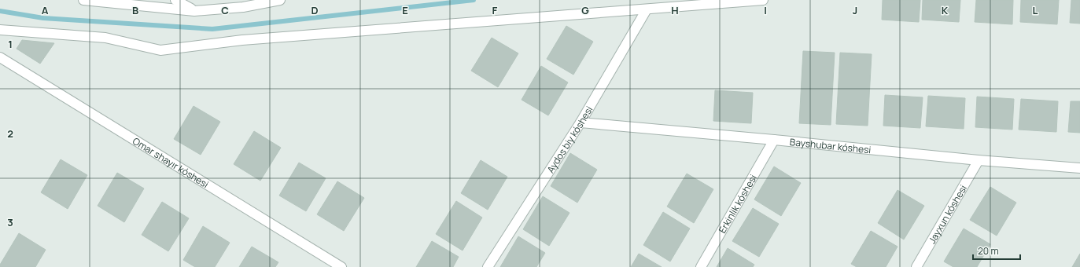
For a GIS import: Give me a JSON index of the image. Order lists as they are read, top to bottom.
{
  "streets": {
    "street": [
      "Aydos biy kóshesi",
      "Bayshubar kóshesi",
      "Omar shayır kóshesi",
      "Erkinlik kóshesi",
      "Jayxun kóshesi"
    ]
  },
  "crossings": [
    ["Aydos biy kóshesi", "Bayshubar kóshesi"],
    ["Bayshubar kóshesi", "Erkinlik kóshesi"],
    ["Bayshubar kóshesi", "Jayxun kóshesi"]
  ],
  "scale_bar": "20 m",
  "grid": {
    "columns": [
      "A",
      "B",
      "C",
      "D",
      "E",
      "F",
      "G",
      "H",
      "I",
      "J",
      "K",
      "L"
    ],
    "rows": ["1", "2", "3"]
  }
}
